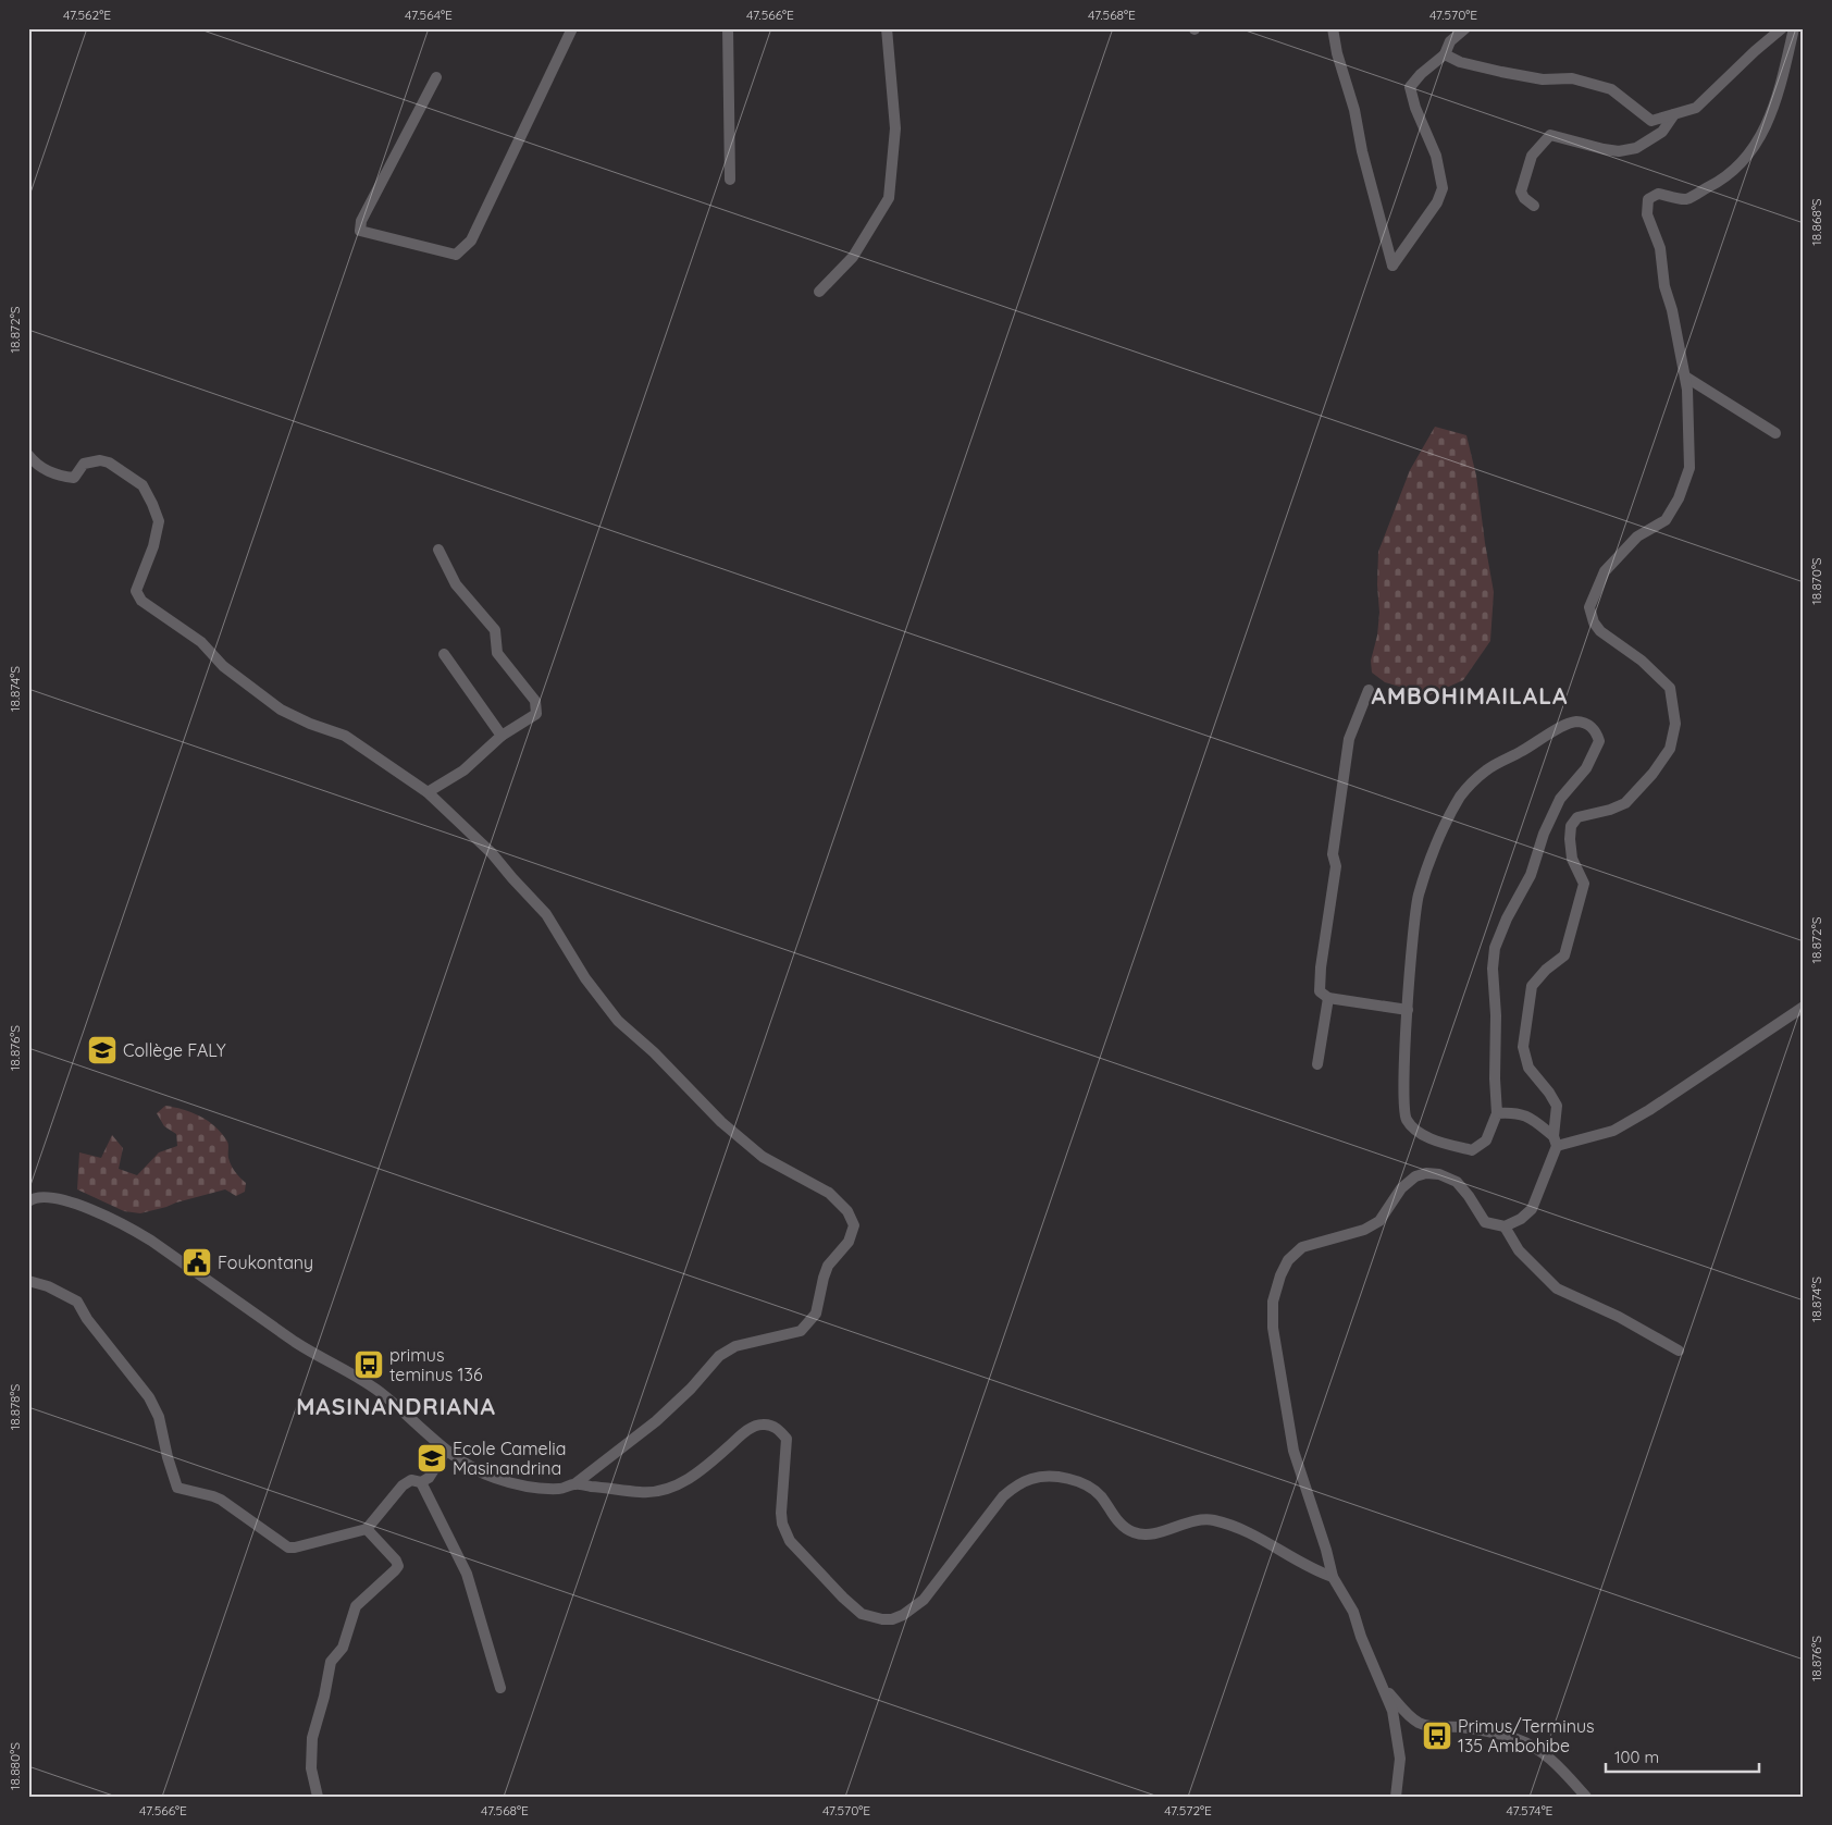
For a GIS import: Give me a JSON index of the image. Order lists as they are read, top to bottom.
{
  "districts": ["AMBOHIMAILALA", "MASINANDRIANA"],
  "places": {
    "school or university": ["Collège FALY", "Ecole Camelia Masinandrina"],
    "public building": ["Foukontany"],
    "bus stop": ["primus teminus 136", "Primus/Terminus 135 Ambohibe"]
  },
  "scale_bar": "100 m",
  "coordinates": [
    "47.562°E",
    "47.564°E",
    "47.566°E",
    "47.568°E",
    "47.570°E",
    "18.868°S",
    "18.872°S",
    "18.870°S",
    "18.874°S",
    "18.876°S",
    "18.878°S",
    "18.880°S",
    "47.572°E",
    "47.574°E"
  ]
}
